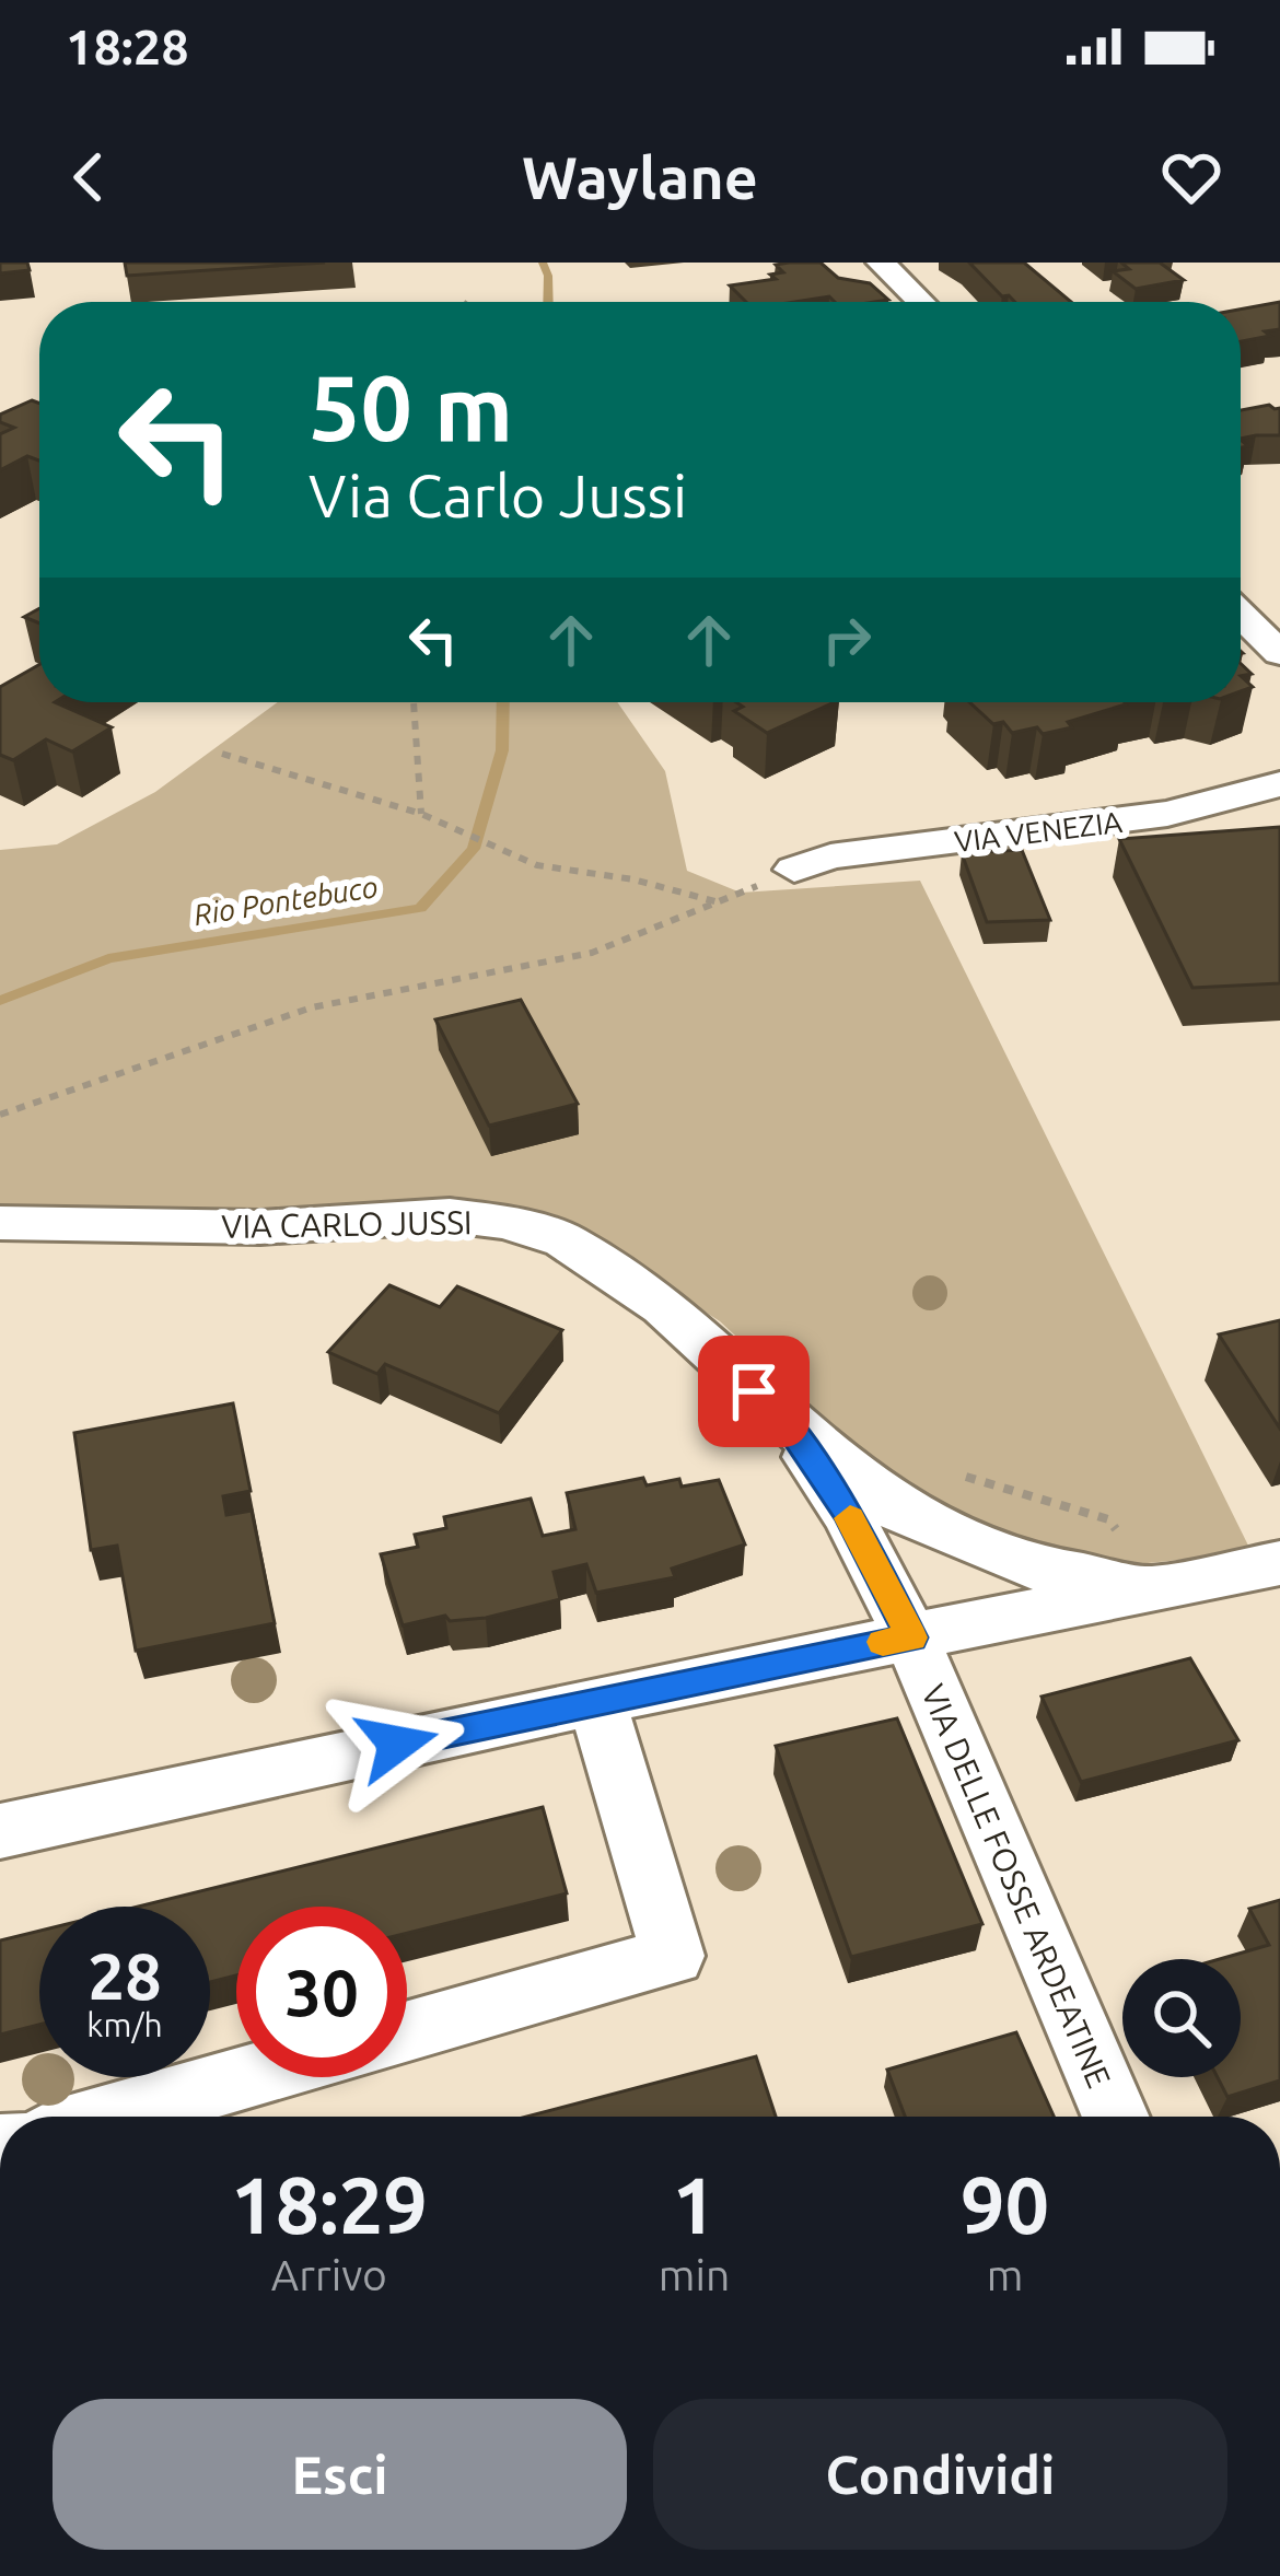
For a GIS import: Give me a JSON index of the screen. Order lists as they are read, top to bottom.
{
  "streets": {
    "street": ["VIA VENEZIA", "VIA CARLO JUSSI", "VIA DELLE FOSSE ARDEATINE"]
  },
  "crossings": [
    ["VIA CARLO JUSSI", "VIA DELLE FOSSE ARDEATINE"]
  ],
  "water": ["Rio Pontebuco"],
  "page": {
    "status": "18:28",
    "header": "Waylane",
    "turn": ["50 m", "Via Carlo Jussi"],
    "speed": "28 km/h",
    "limit": "30",
    "eta": [
      "18:29",
      "Arrivo",
      "1",
      "min",
      "90",
      "m"
    ],
    "buttons": ["Esci", "Condividi"]
  }
}
